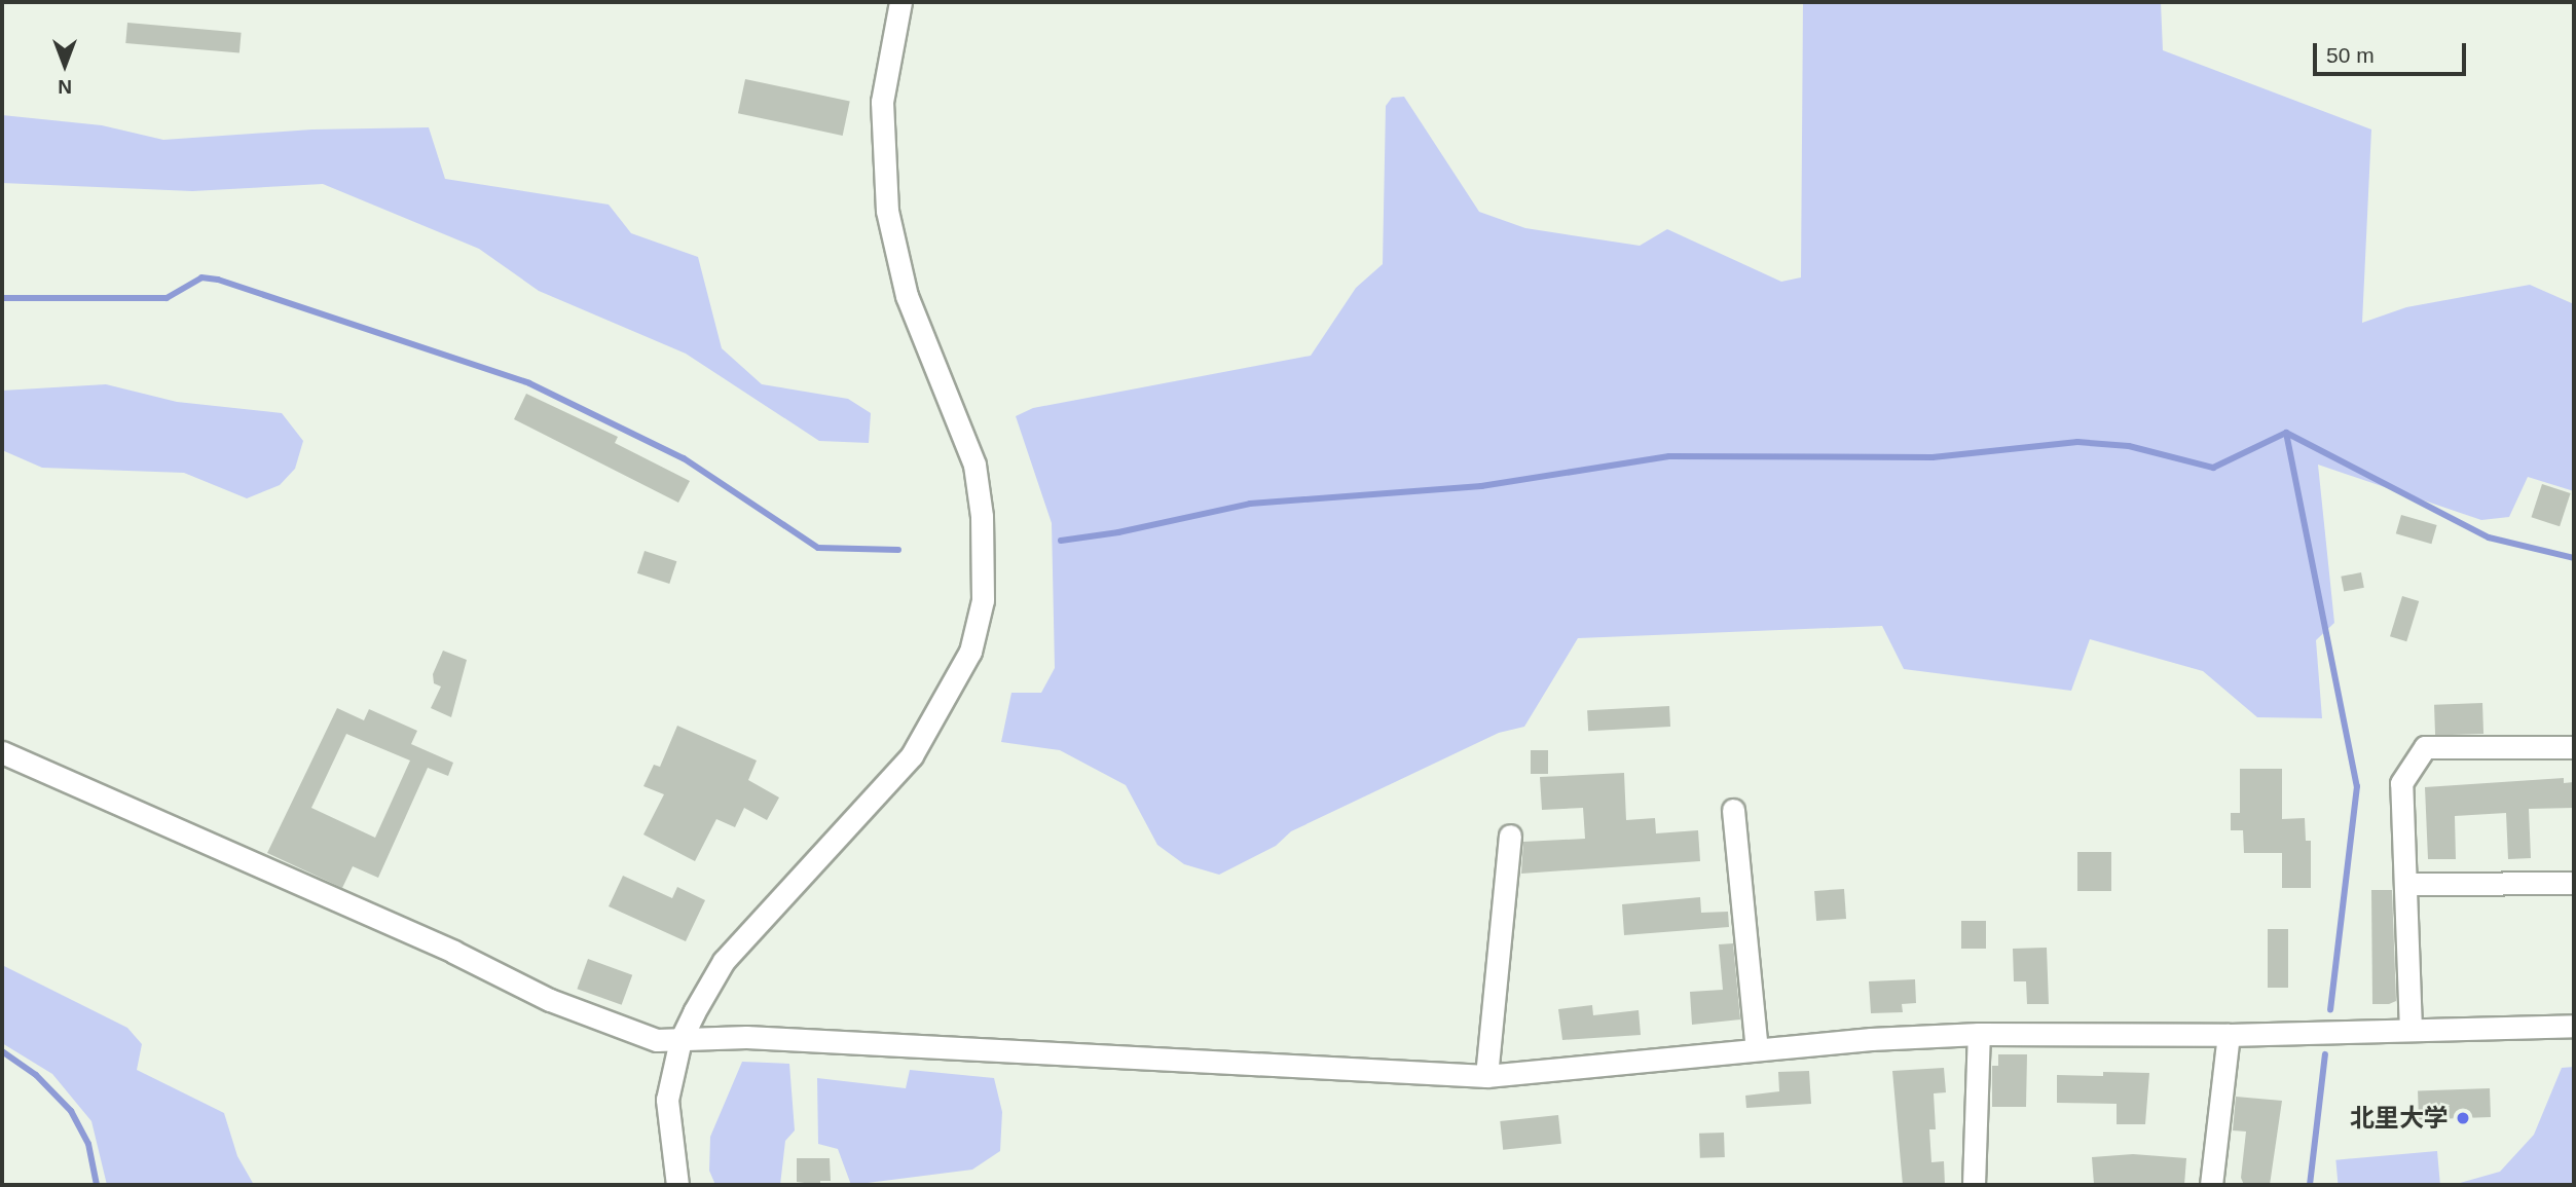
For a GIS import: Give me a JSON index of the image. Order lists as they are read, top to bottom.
{
  "places": ["北里大学"],
  "scale_bar": "50 m",
  "north": "bottom"
}
